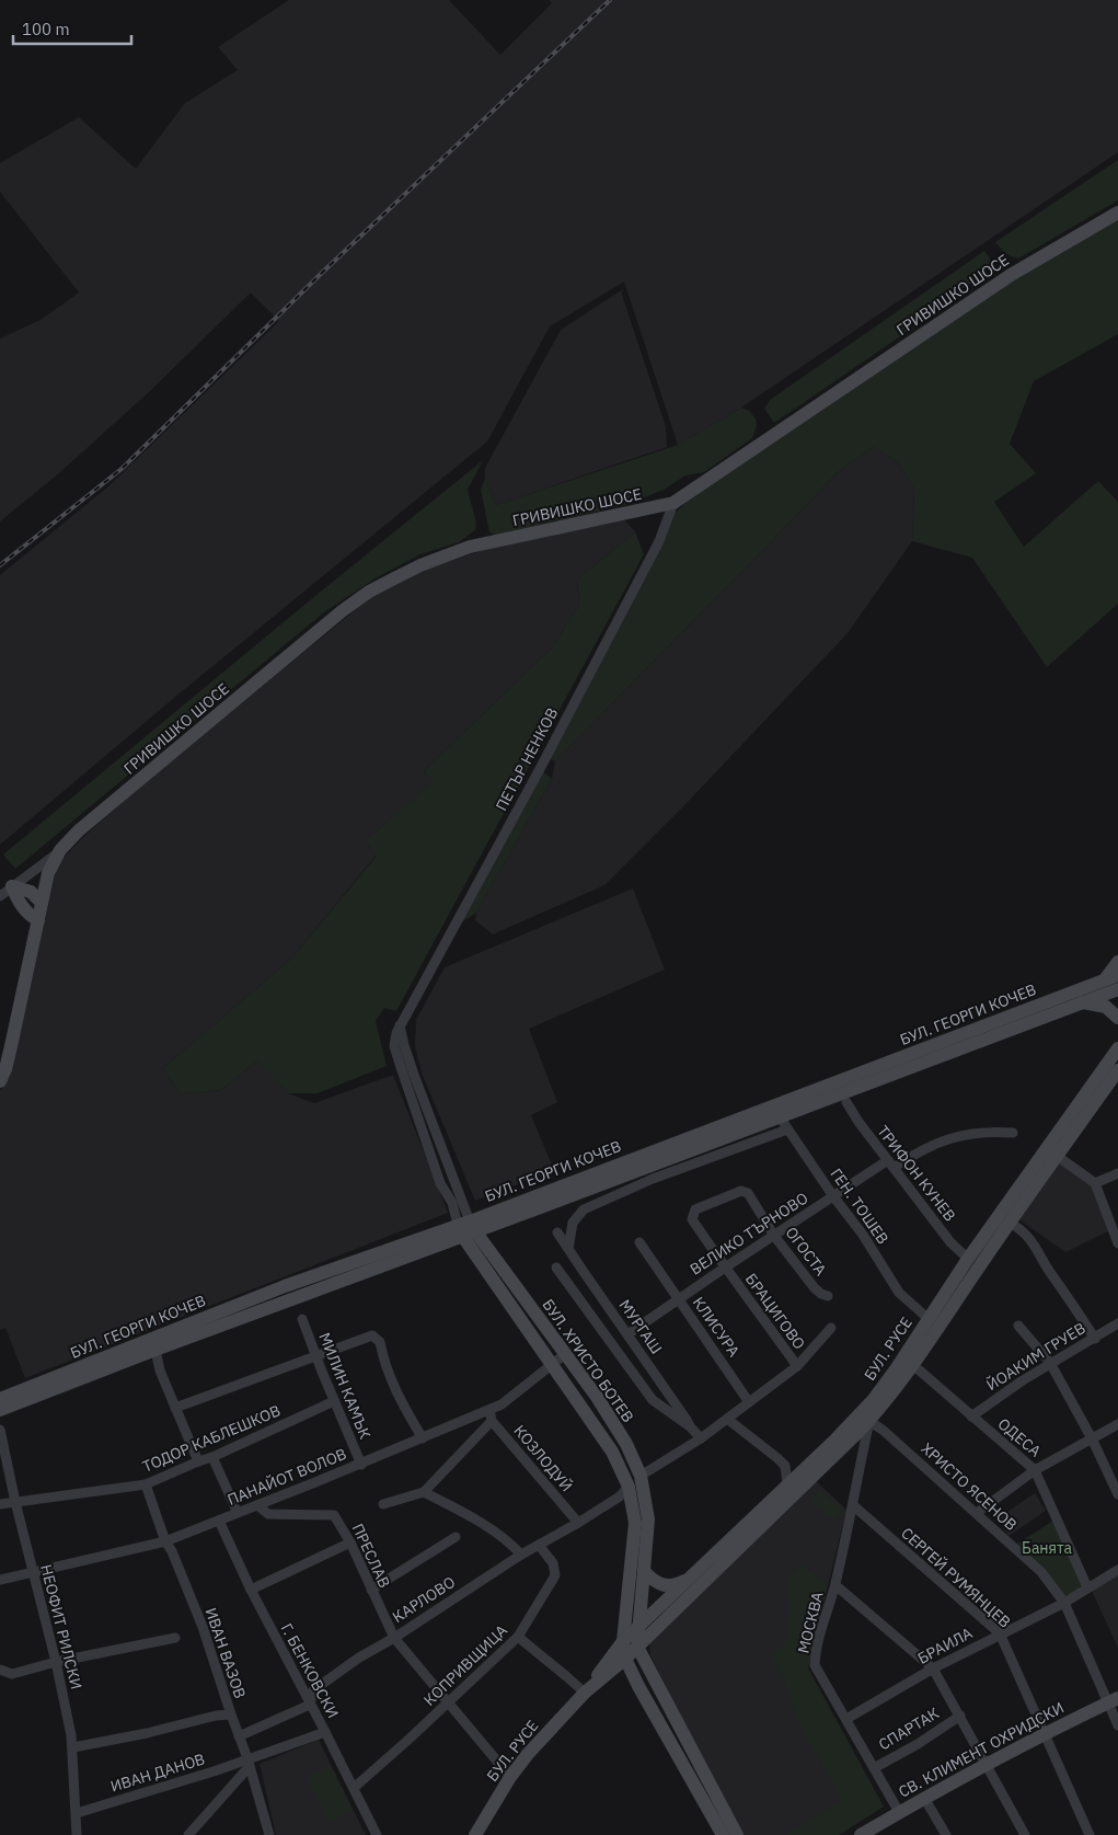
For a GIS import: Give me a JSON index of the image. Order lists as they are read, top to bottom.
{
  "streets": {
    "main road": [
      "ГРИВИШКО ШОСЕ",
      "БУЛ. ГЕОРГИ КОЧЕВ",
      "БУЛ. РУСЕ",
      "БУЛ. ХРИСТО БОТЕВ",
      "СВ. КЛИМЕНТ ОХРИДСКИ"
    ],
    "street": [
      "ПЕТЪР НЕНКОВ",
      "ТРИФОН КУНЕВ",
      "ГЕН. ТОШЕВ",
      "ВЕЛИКО ТЪРНОВО",
      "ОГОСТА",
      "БРАЦИГОВО",
      "МУРГАШ",
      "КЛИСУРА",
      "ЙОАКИМ ГРУЕВ",
      "МИЛИН КАМЪК",
      "ОДЕСА",
      "ТОДОР КАБЛЕШКОВ",
      "КОЗЛОДУЙ",
      "ПАНАЙОТ ВОЛОВ",
      "ХРИСТО ЯСЕНОВ",
      "ПРЕСЛАВ",
      "СЕРГЕЙ РУМЯНЦЕВ",
      "КАРЛОВО",
      "МОСКВА",
      "НЕОФИТ РИЛСКИ",
      "БРАИЛА",
      "ИВАН ВАЗОВ",
      "КОПРИВЩИЦА",
      "Г. БЕНКОВСКИ",
      "СПАРТАК",
      "ИВАН ДАНОВ"
    ]
  },
  "crossings": [
    ["ГРИВИШКО ШОСЕ", "ПЕТЪР НЕНКОВ"],
    ["ПЕТЪР НЕНКОВ", "БУЛ. ГЕОРГИ КОЧЕВ"],
    ["ПЕТЪР НЕНКОВ", "БУЛ. ХРИСТО БОТЕВ"],
    ["БУЛ. ГЕОРГИ КОЧЕВ", "ГЕН. ТОШЕВ"],
    ["БУЛ. ГЕОРГИ КОЧЕВ", "БУЛ. ХРИСТО БОТЕВ"],
    ["ТРИФОН КУНЕВ", "ВЕЛИКО ТЪРНОВО"],
    ["ТРИФОН КУНЕВ", "БУЛ. РУСЕ"],
    ["ГЕН. ТОШЕВ", "ВЕЛИКО ТЪРНОВО"],
    ["ГЕН. ТОШЕВ", "БУЛ. РУСЕ"],
    ["ВЕЛИКО ТЪРНОВО", "ОГОСТА"],
    ["ВЕЛИКО ТЪРНОВО", "БРАЦИГОВО"],
    ["ВЕЛИКО ТЪРНОВО", "МУРГАШ"],
    ["ВЕЛИКО ТЪРНОВО", "КЛИСУРА"],
    ["ОГОСТА", "БРАЦИГОВО"],
    ["БУЛ. РУСЕ", "БУЛ. ХРИСТО БОТЕВ"],
    ["БУЛ. РУСЕ", "ОДЕСА"],
    ["БУЛ. РУСЕ", "ХРИСТО ЯСЕНОВ"],
    ["БУЛ. РУСЕ", "ПРЕСЛАВ"],
    ["БУЛ. РУСЕ", "МОСКВА"],
    ["ЙОАКИМ ГРУЕВ", "ОДЕСА"],
    ["БУЛ. ХРИСТО БОТЕВ", "ПАНАЙОТ ВОЛОВ"],
    ["БУЛ. ХРИСТО БОТЕВ", "КАРЛОВО"],
    ["МИЛИН КАМЪК", "ТОДОР КАБЛЕШКОВ"],
    ["МИЛИН КАМЪК", "ПАНАЙОТ ВОЛОВ"],
    ["ОДЕСА", "БРАИЛА"],
    ["ТОДОР КАБЛЕШКОВ", "НЕОФИТ РИЛСКИ"],
    ["ТОДОР КАБЛЕШКОВ", "ИВАН ВАЗОВ"],
    ["КОЗЛОДУЙ", "ПАНАЙОТ ВОЛОВ"],
    ["КОЗЛОДУЙ", "КАРЛОВО"],
    ["ПАНАЙОТ ВОЛОВ", "ПРЕСЛАВ"],
    ["ПАНАЙОТ ВОЛОВ", "НЕОФИТ РИЛСКИ"],
    ["ПАНАЙОТ ВОЛОВ", "ИВАН ВАЗОВ"],
    ["ПАНАЙОТ ВОЛОВ", "Г. БЕНКОВСКИ"],
    ["ХРИСТО ЯСЕНОВ", "МОСКВА"],
    ["ХРИСТО ЯСЕНОВ", "БРАИЛА"],
    ["ХРИСТО ЯСЕНОВ", "СВ. КЛИМЕНТ ОХРИДСКИ"],
    ["ПРЕСЛАВ", "КАРЛОВО"],
    ["ПРЕСЛАВ", "КОПРИВЩИЦА"],
    ["СЕРГЕЙ РУМЯНЦЕВ", "МОСКВА"],
    ["СЕРГЕЙ РУМЯНЦЕВ", "БРАИЛА"],
    ["СЕРГЕЙ РУМЯНЦЕВ", "СВ. КЛИМЕНТ ОХРИДСКИ"],
    ["КАРЛОВО", "КОПРИВЩИЦА"],
    ["КАРЛОВО", "Г. БЕНКОВСКИ"],
    ["МОСКВА", "БРАИЛА"],
    ["МОСКВА", "СПАРТАК"],
    ["МОСКВА", "СВ. КЛИМЕНТ ОХРИДСКИ"],
    ["НЕОФИТ РИЛСКИ", "ИВАН ДАНОВ"],
    ["ИВАН ВАЗОВ", "ИВАН ДАНОВ"],
    ["КОПРИВЩИЦА", "Г. БЕНКОВСКИ"],
    ["Г. БЕНКОВСКИ", "ИВАН ДАНОВ"]
  ],
  "parks": ["Банята"],
  "scale_bar": "100 m"
}
